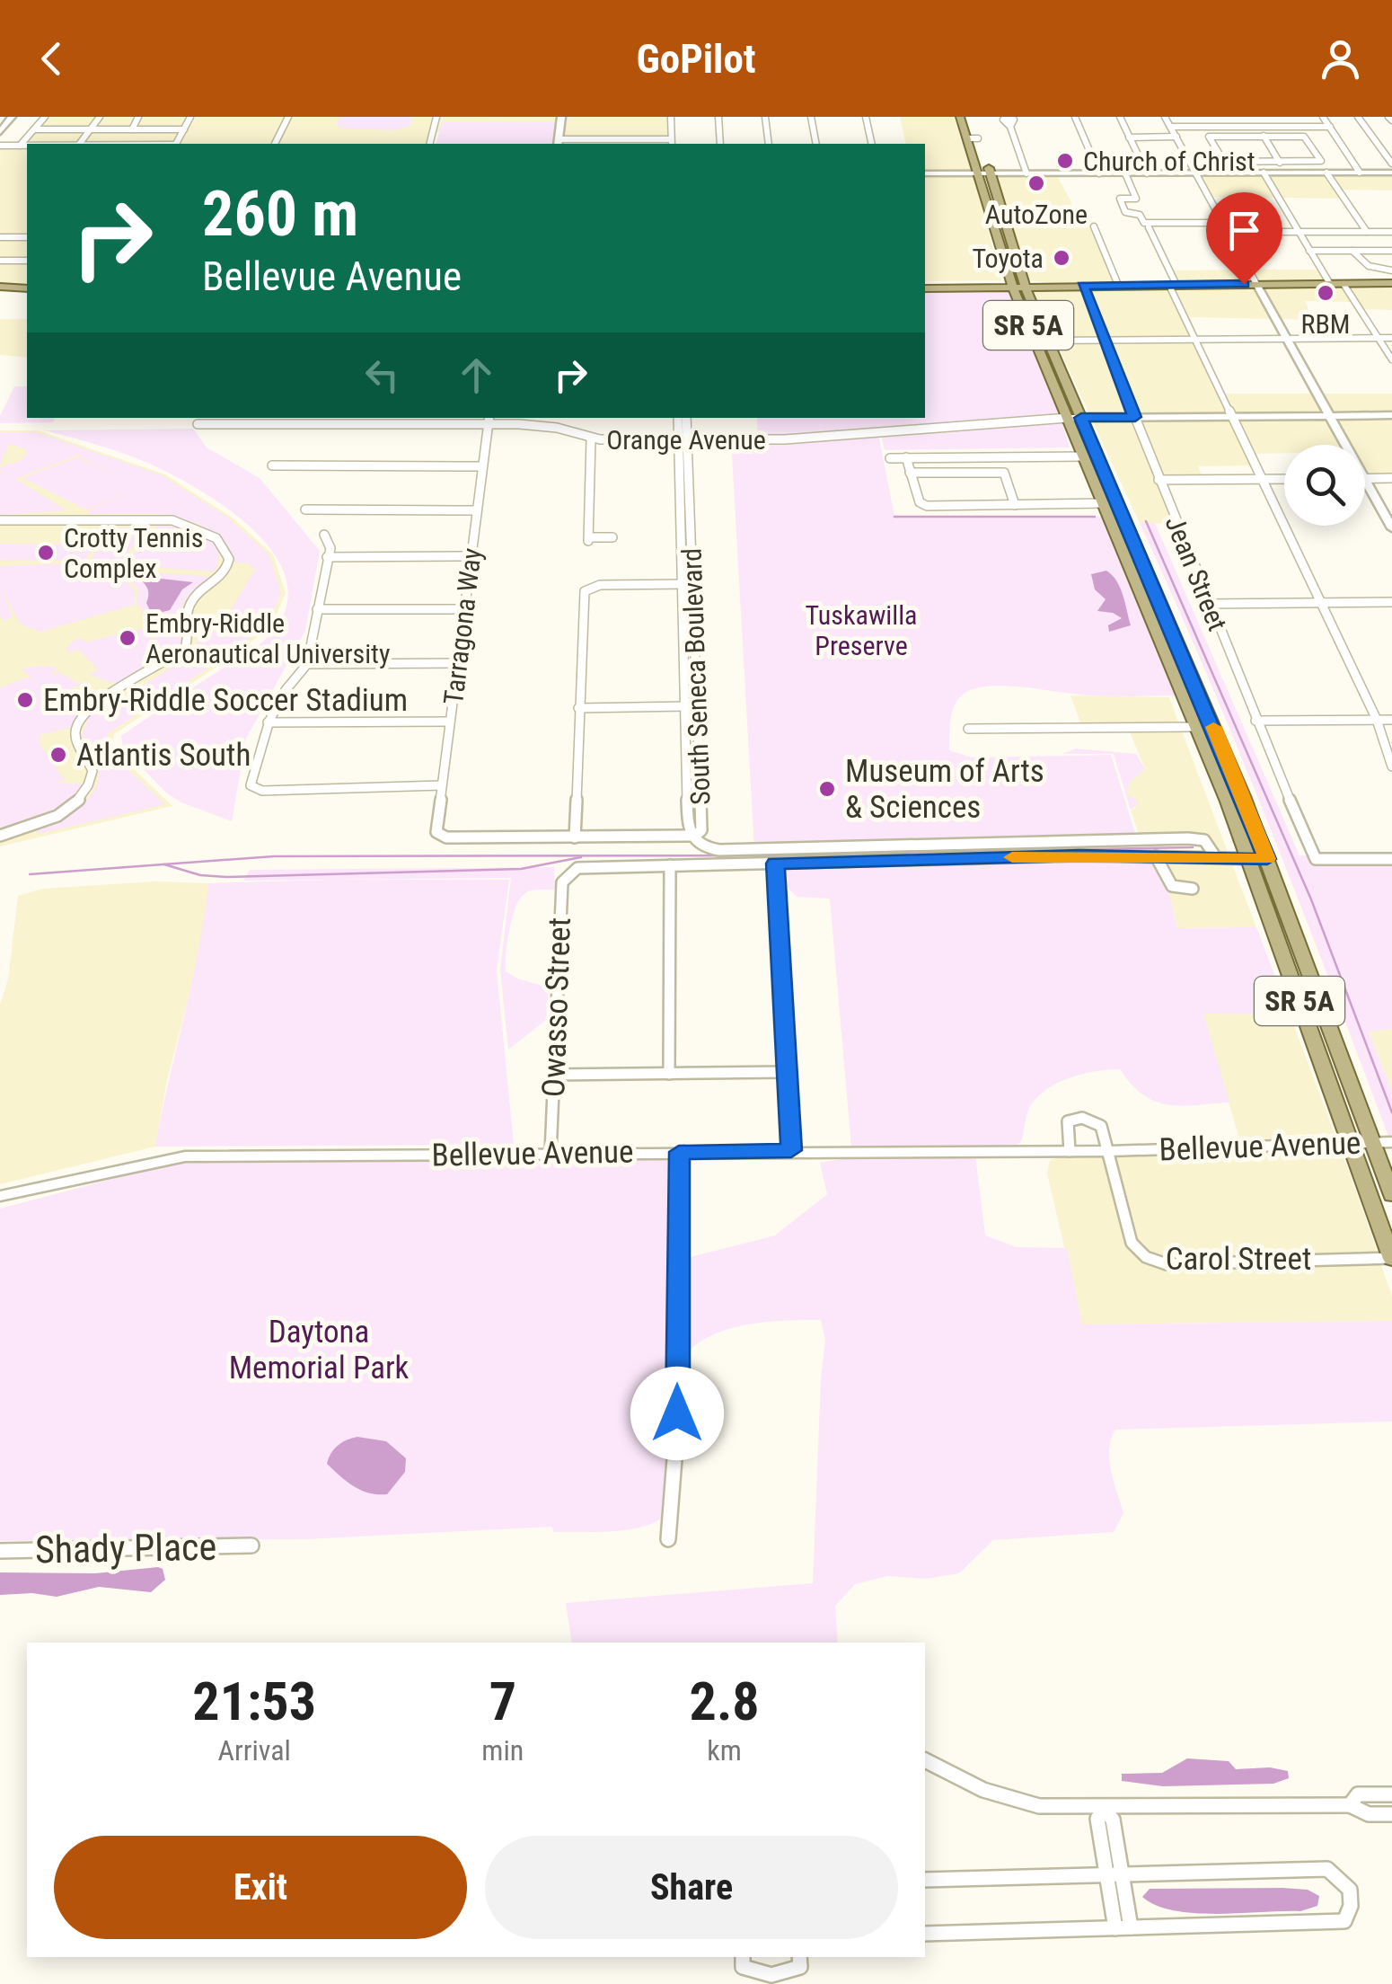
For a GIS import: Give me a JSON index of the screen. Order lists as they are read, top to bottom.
{
  "streets": {
    "main road": ["SR 5A"],
    "street": [
      "Orange Avenue",
      "Jean Street",
      "Tarragona Way",
      "South Seneca Boulevard",
      "Owasso Street",
      "Bellevue Avenue",
      "Carol Street",
      "Shady Place"
    ]
  },
  "crossings": [
    ["SR 5A", "Orange Avenue"],
    ["SR 5A", "Bellevue Avenue"],
    ["SR 5A", "Carol Street"],
    ["Orange Avenue", "Jean Street"],
    ["Orange Avenue", "Tarragona Way"],
    ["Orange Avenue", "South Seneca Boulevard"],
    ["Owasso Street", "Bellevue Avenue"],
    ["Bellevue Avenue", "Carol Street"]
  ],
  "parks": ["Tuskawilla Preserve", "Daytona Memorial Park"],
  "places": [
    "Church of Christ",
    "AutoZone",
    "Toyota",
    "RBM",
    "Crotty Tennis Complex",
    "Embry-Riddle Aeronautical University",
    "Embry-Riddle Soccer Stadium",
    "Atlantis South",
    "Museum of Arts & Sciences"
  ],
  "page": {
    "header": "GoPilot",
    "turn": ["260 m", "Bellevue Avenue"],
    "eta": [
      "21:53",
      "Arrival",
      "7",
      "min",
      "2.8",
      "km"
    ],
    "buttons": ["Exit", "Share"]
  }
}
